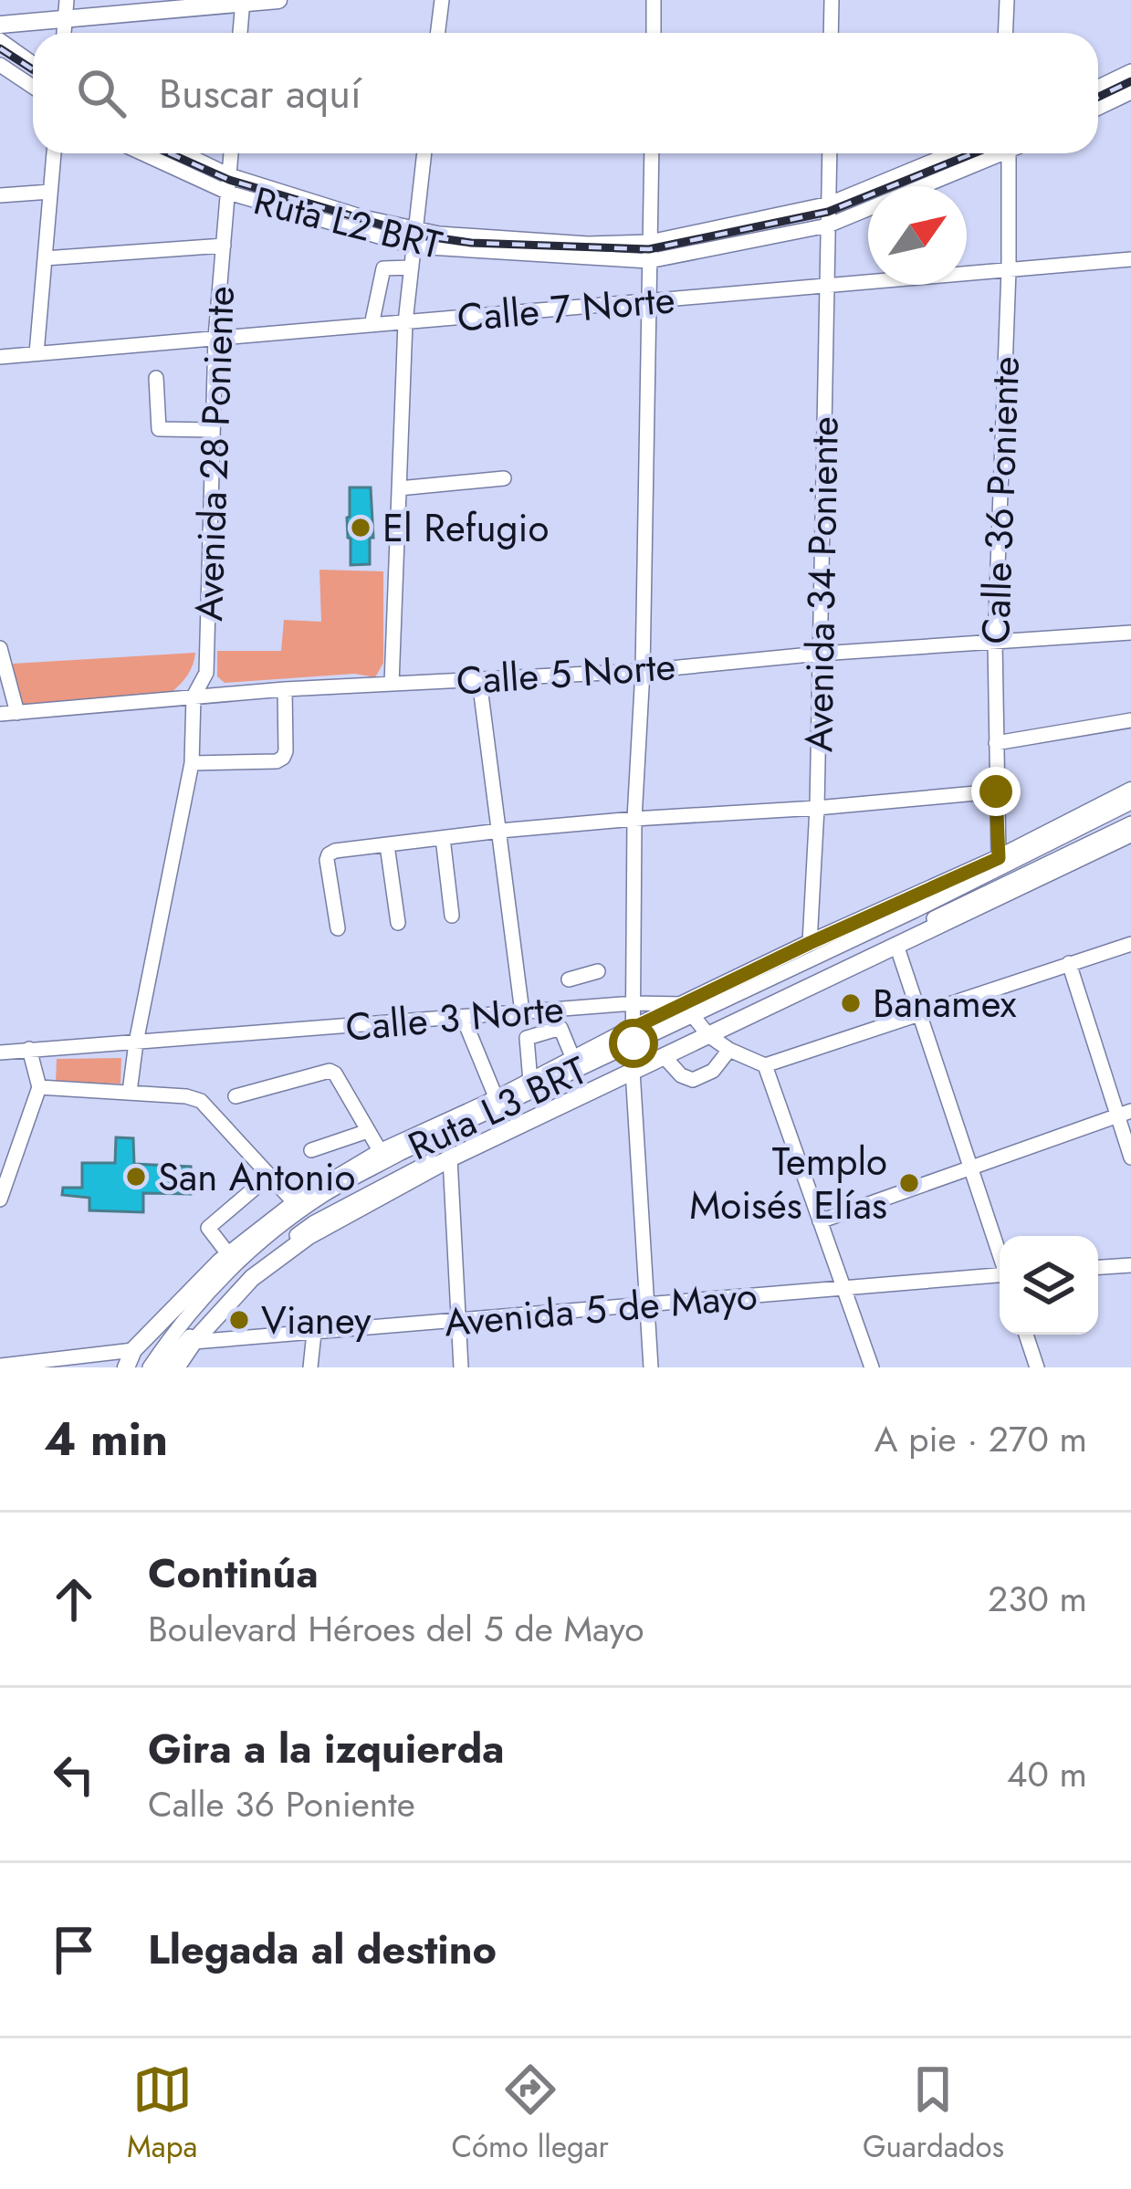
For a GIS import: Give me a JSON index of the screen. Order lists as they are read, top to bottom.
{
  "streets": {
    "street": [
      "Ruta L2 BRT",
      "Calle 7 Norte",
      "Avenida 28 Poniente",
      "Calle 36 Poniente",
      "Avenida 34 Poniente",
      "Calle 5 Norte",
      "Calle 3 Norte",
      "Ruta L3 BRT",
      "Avenida 5 de Mayo"
    ]
  },
  "crossings": [
    ["Ruta L2 BRT", "Avenida 28 Poniente"],
    ["Ruta L2 BRT", "Avenida 34 Poniente"],
    ["Calle 7 Norte", "Avenida 28 Poniente"],
    ["Calle 7 Norte", "Calle 36 Poniente"],
    ["Calle 7 Norte", "Avenida 34 Poniente"],
    ["Avenida 28 Poniente", "Calle 5 Norte"],
    ["Avenida 28 Poniente", "Calle 3 Norte"],
    ["Calle 36 Poniente", "Calle 5 Norte"],
    ["Avenida 34 Poniente", "Calle 5 Norte"]
  ],
  "places": [
    "El Refugio",
    "Banamex",
    "San Antonio",
    "Templo Moisés Elías",
    "Vianey"
  ],
  "north": "top right",
  "page": {
    "search": "Buscar aquí",
    "heading": ["4 min", "A pie · 270 m"],
    "list": [
      ["Continúa", "Boulevard Héroes del 5 de Mayo", "230 m"],
      ["Gira a la izquierda", "Calle 36 Poniente", "40 m"],
      "Llegada al destino"
    ],
    "nav": ["Mapa", "Cómo llegar", "Guardados"]
  }
}
